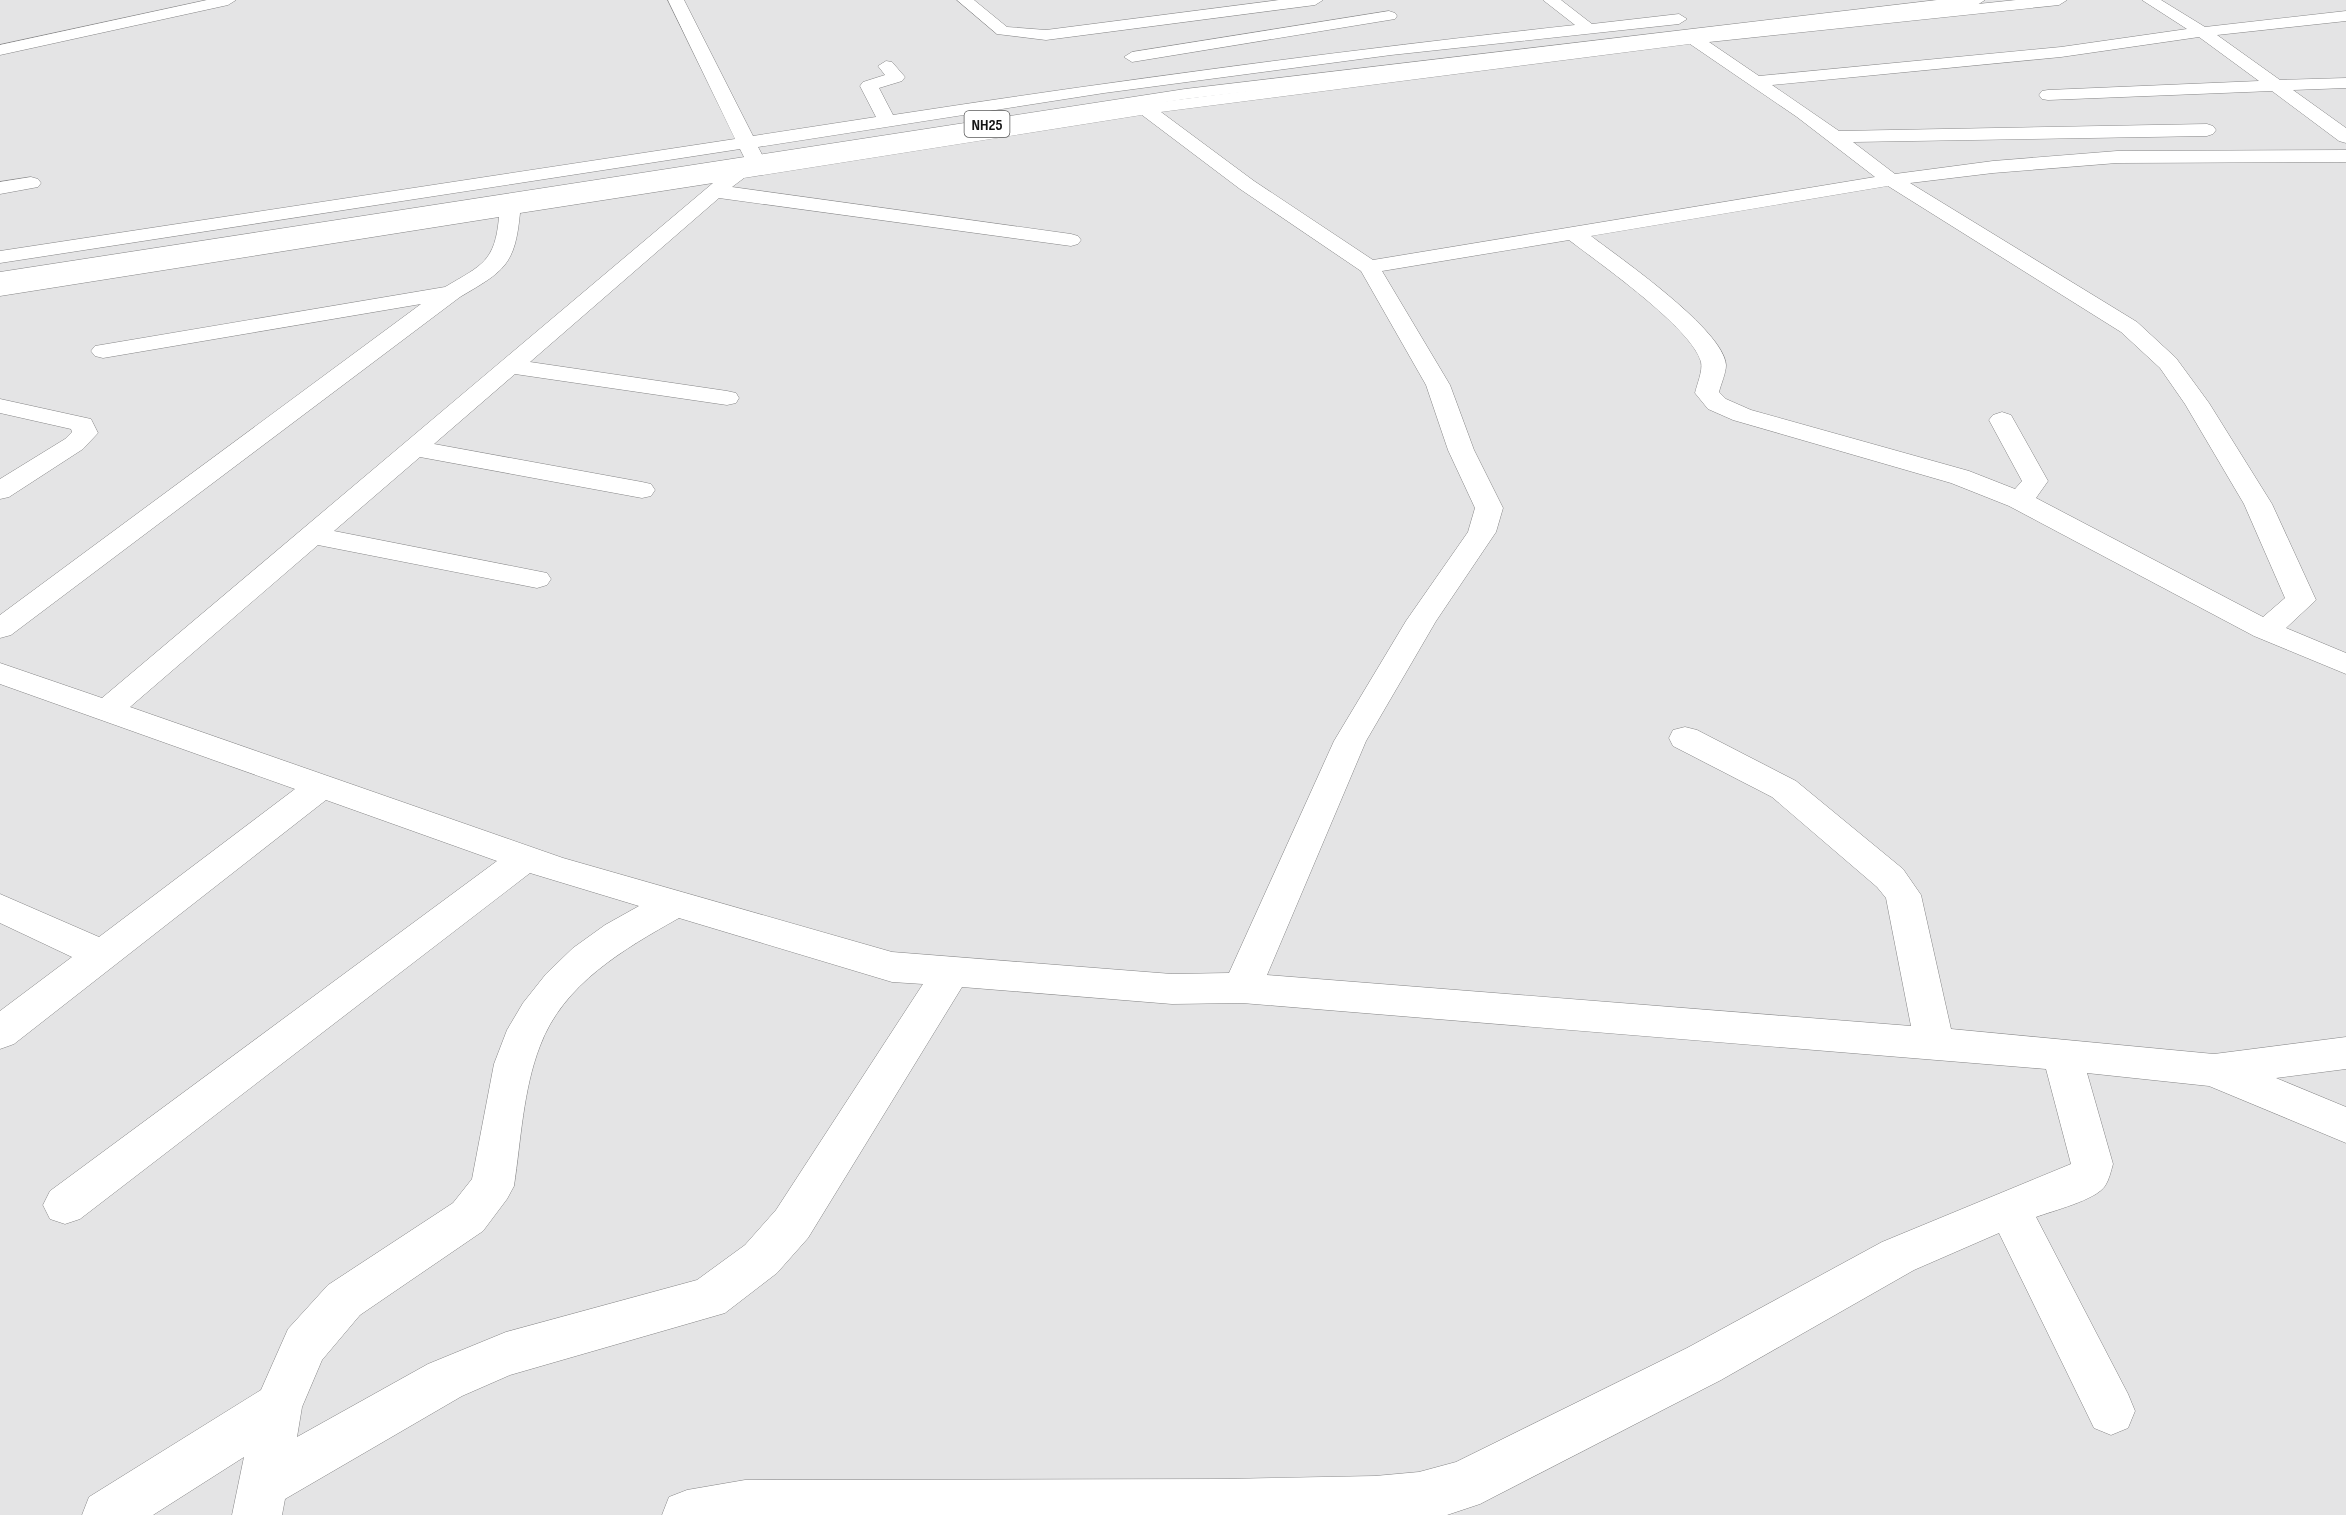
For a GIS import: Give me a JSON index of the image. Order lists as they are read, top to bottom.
{
  "streets": {
    "main road": ["NH25"]
  }
}
